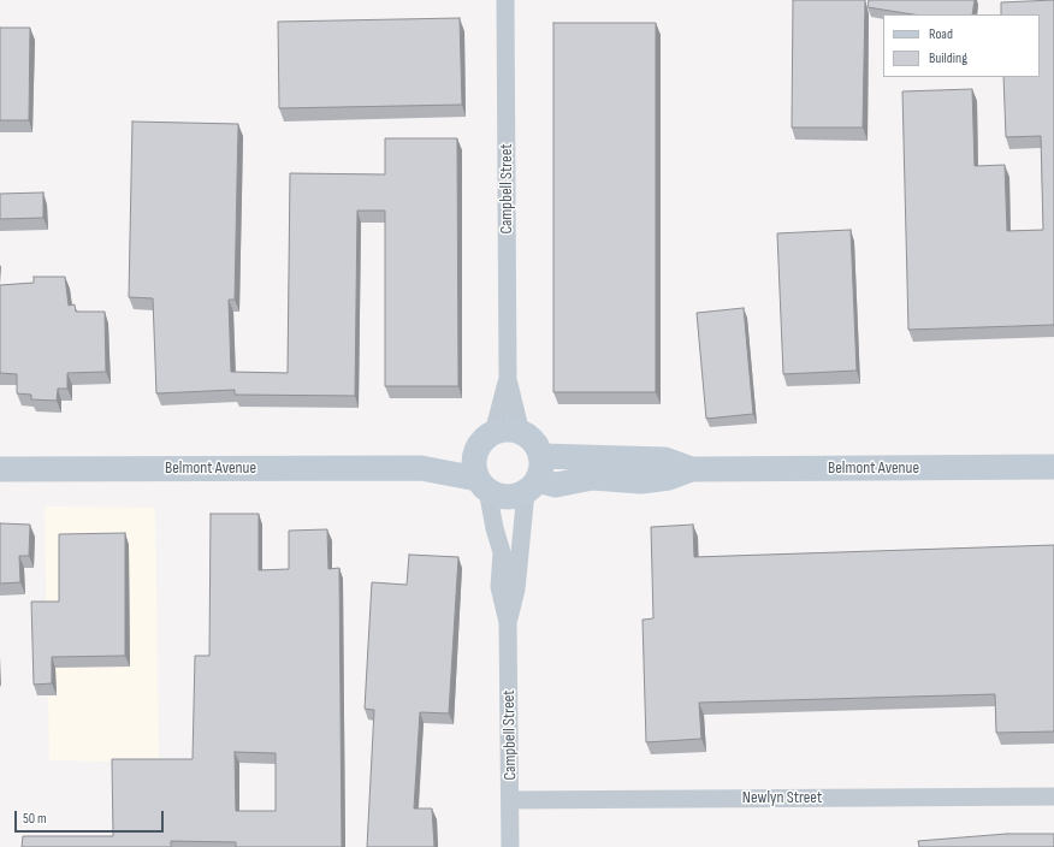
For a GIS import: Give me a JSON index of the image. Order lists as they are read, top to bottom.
{
  "streets": {
    "main road": ["Belmont Avenue"],
    "street": ["Campbell Street", "Newlyn Street"]
  },
  "crossings": [
    ["Campbell Street", "Belmont Avenue"],
    ["Campbell Street", "Newlyn Street"]
  ],
  "legend": ["Road", "Building"],
  "scale_bar": "50 m"
}
